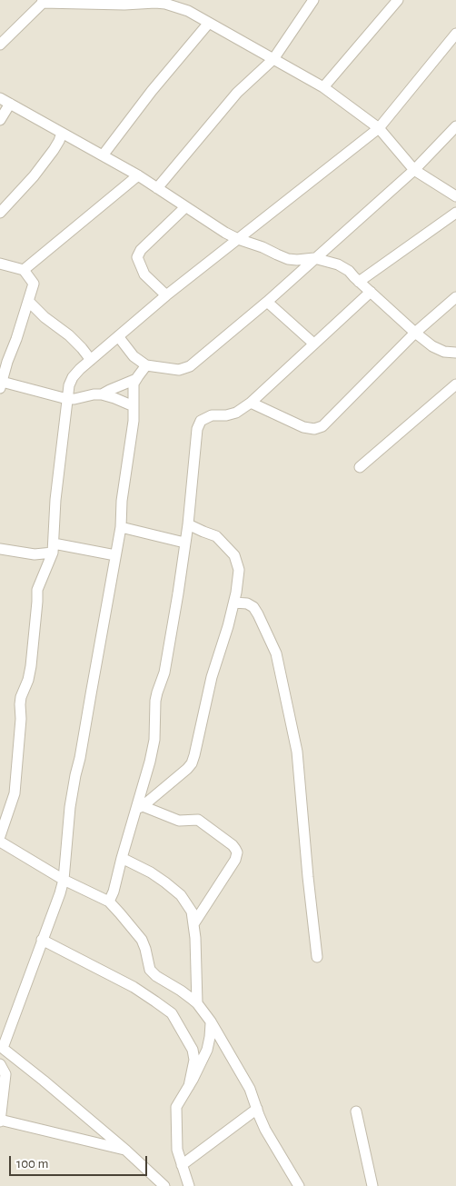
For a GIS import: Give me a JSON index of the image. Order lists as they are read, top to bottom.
{
  "scale_bar": "100 m"
}
